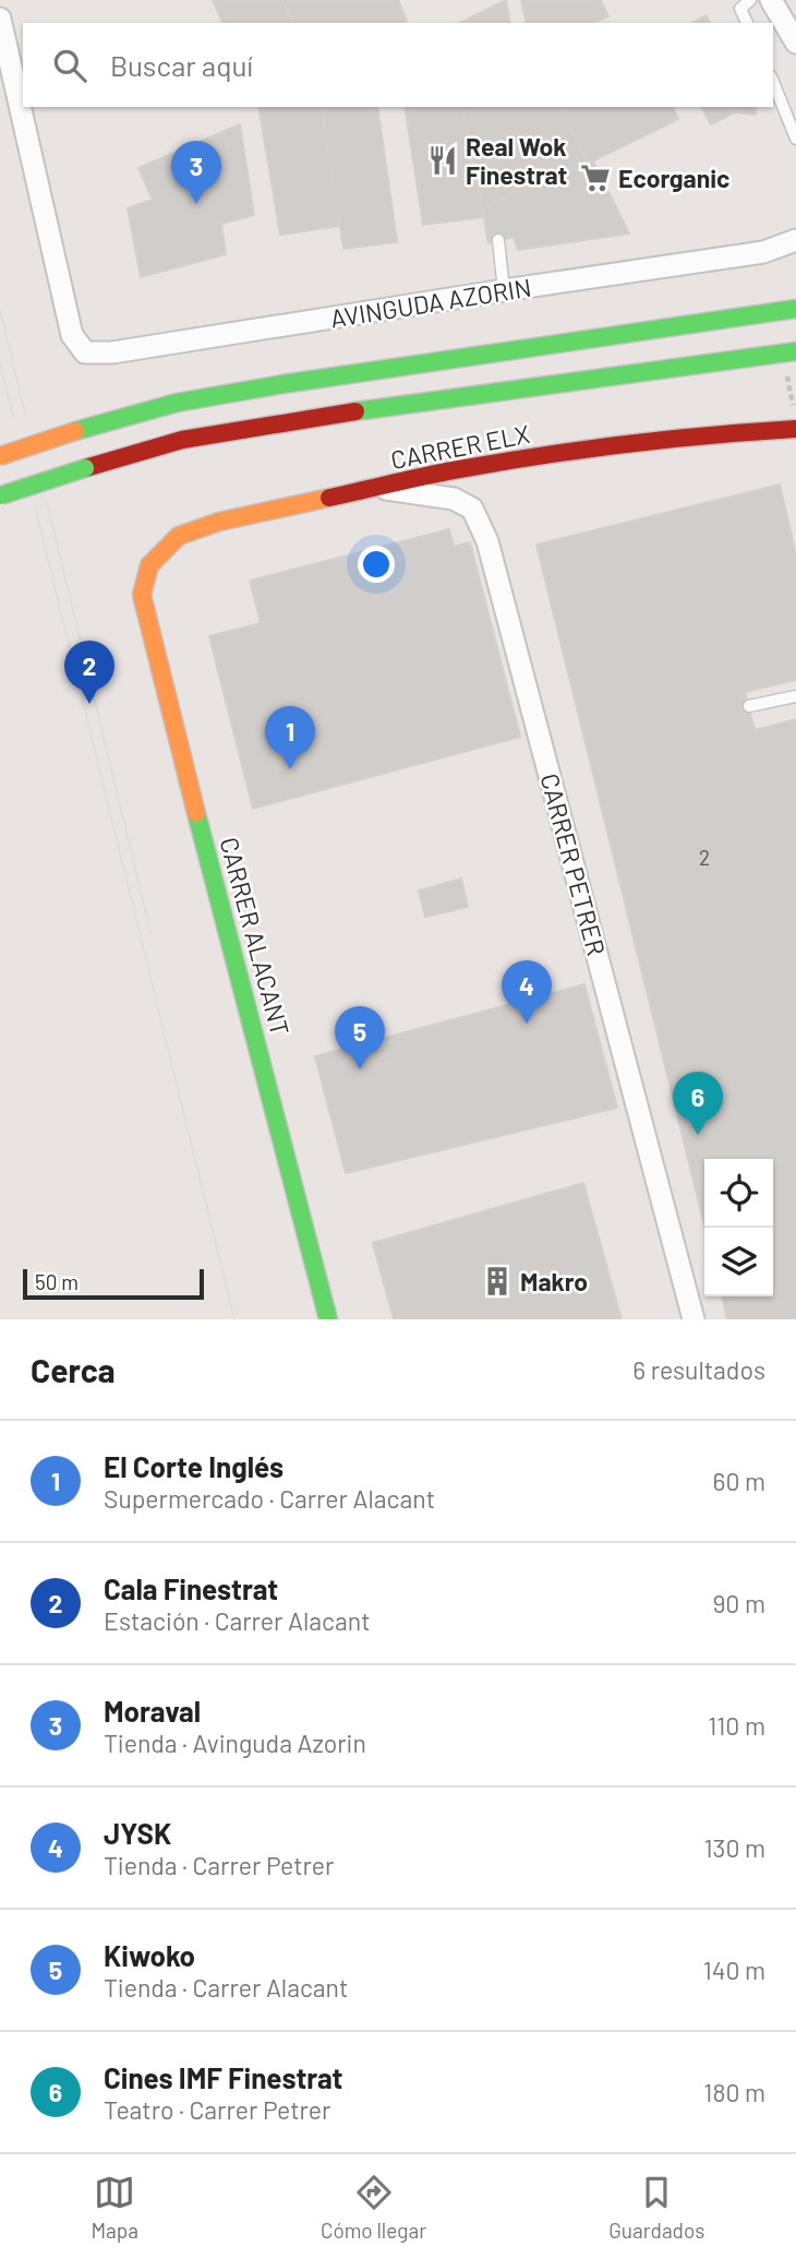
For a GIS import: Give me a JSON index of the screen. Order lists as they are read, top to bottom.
{
  "streets": {
    "main road": ["CARRER ELX", "CARRER ALACANT"],
    "street": ["AVINGUDA AZORIN", "CARRER PETRER"]
  },
  "crossings": [
    ["CARRER ELX", "CARRER PETRER"],
    ["CARRER ELX", "CARRER ALACANT"]
  ],
  "places": {
    "restaurant": ["Real Wok Finestrat"],
    "supermarket": ["Ecorganic"],
    "building": ["Makro"]
  },
  "house_numbers": ["2"],
  "scale_bar": "50 m",
  "page": {
    "search": "Buscar aquí",
    "pins": [
      "3",
      "2",
      "1",
      "4",
      "5",
      "6"
    ],
    "scale": "50 m",
    "heading": ["Cerca", "6 resultados"],
    "list": [
      {
        "mark": "1",
        "name": "El Corte Inglés",
        "note": "Supermercado · Carrer Alacant",
        "value": "60 m"
      },
      {
        "mark": "2",
        "name": "Cala Finestrat",
        "note": "Estación · Carrer Alacant",
        "value": "90 m"
      },
      {
        "mark": "3",
        "name": "Moraval",
        "note": "Tienda · Avinguda Azorin",
        "value": "110 m"
      },
      {
        "mark": "4",
        "name": "JYSK",
        "note": "Tienda · Carrer Petrer",
        "value": "130 m"
      },
      {
        "mark": "5",
        "name": "Kiwoko",
        "note": "Tienda · Carrer Alacant",
        "value": "140 m"
      },
      {
        "mark": "6",
        "name": "Cines IMF Finestrat",
        "note": "Teatro · Carrer Petrer",
        "value": "180 m"
      }
    ],
    "nav": ["Mapa", "Cómo llegar", "Guardados"]
  }
}
